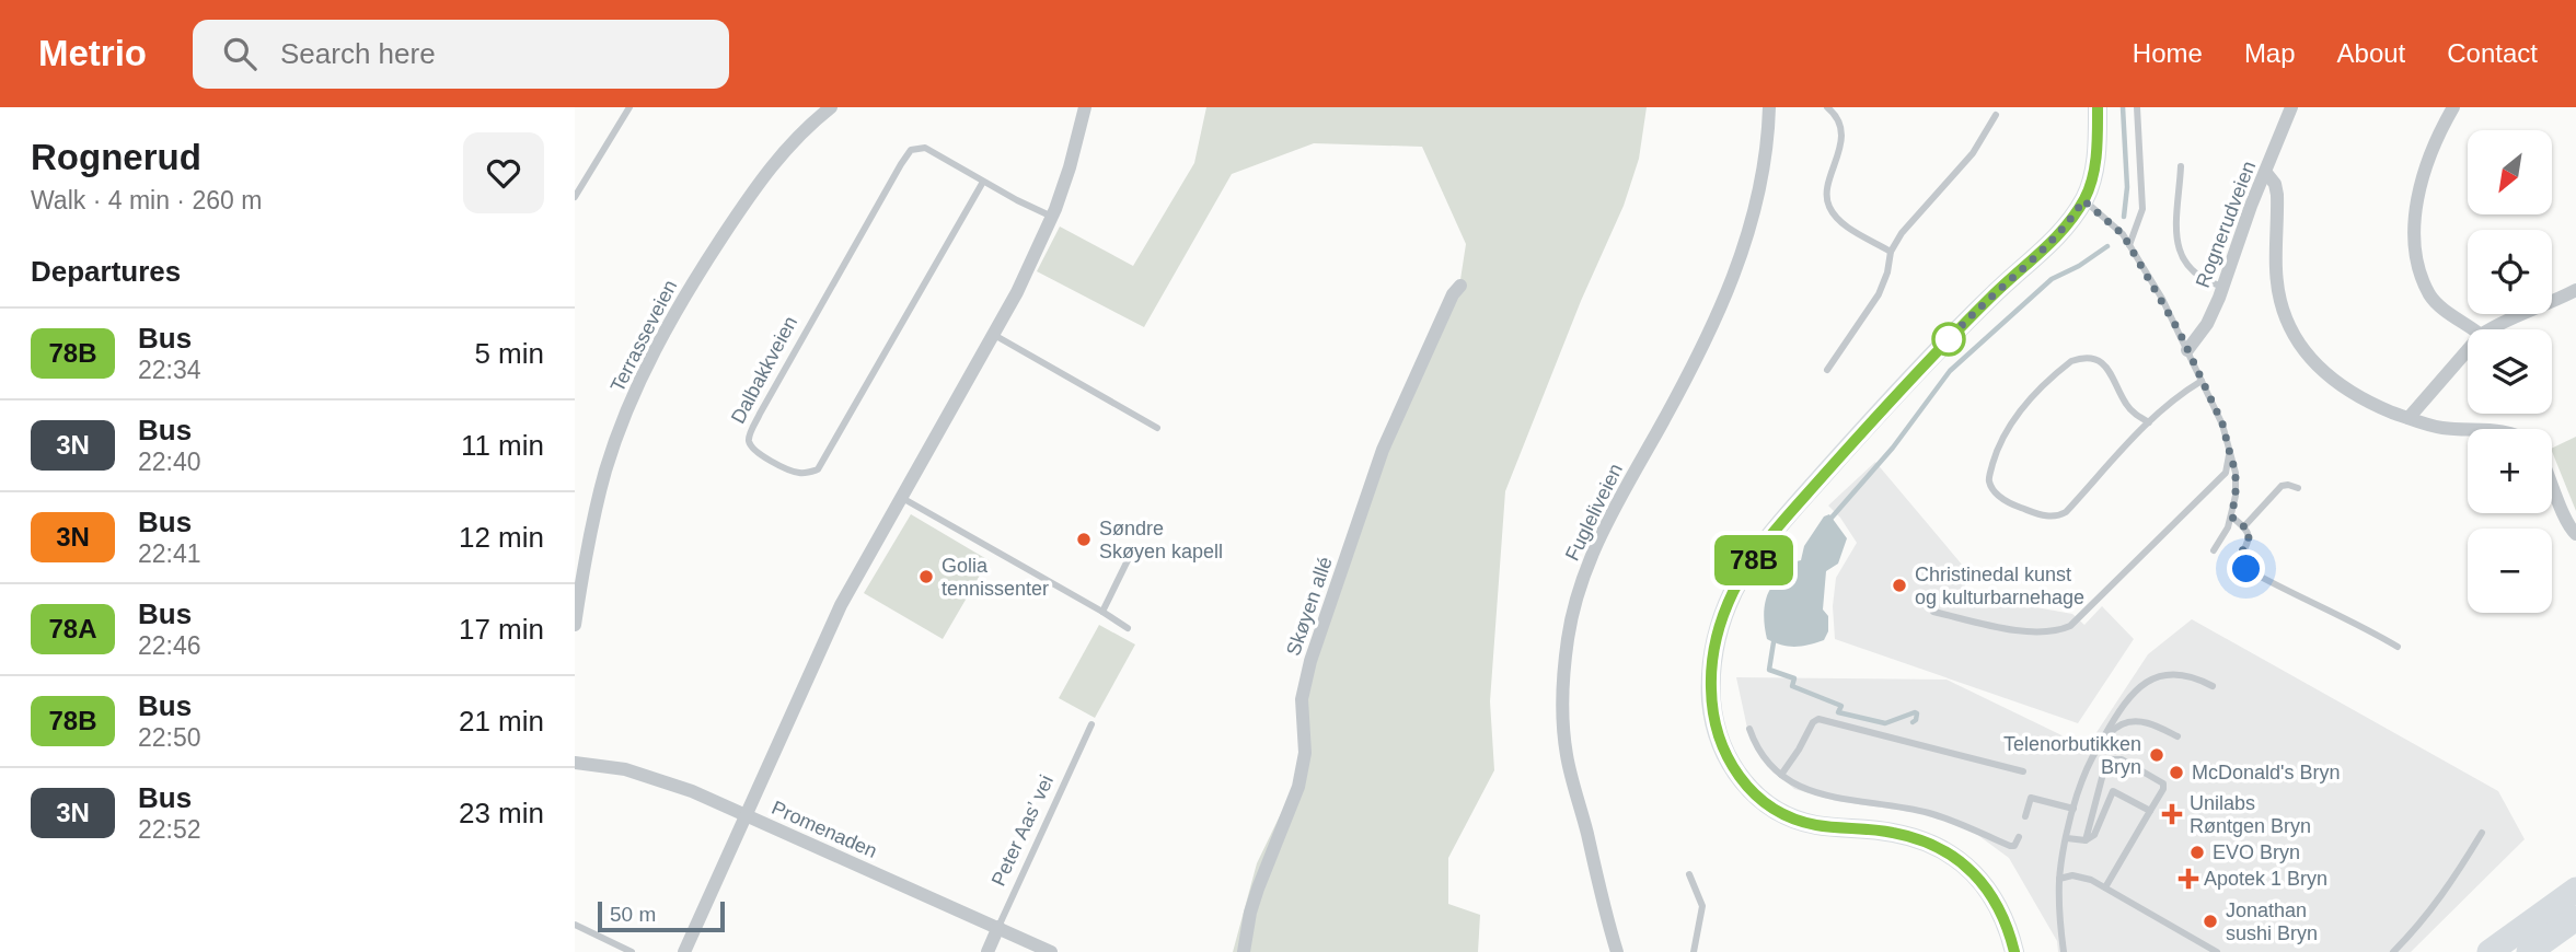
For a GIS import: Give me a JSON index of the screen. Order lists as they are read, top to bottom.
{
  "streets": {
    "street": [
      "Rognerudveien",
      "Terrasseveien",
      "Fugleliveien",
      "Skøyen allé",
      "Promenaden",
      "Peter Aas’ vei"
    ],
    "lane": ["Dalbakkveien"]
  },
  "crossings": [
    ["Promenaden", "Peter Aas’ vei"]
  ],
  "places": {
    "other": [
      "Søndre Skøyen kapell",
      "Golia tennissenter",
      "Christinedal kunst og kulturbarnehage",
      "Telenorbutikken Bryn",
      "McDonald's Bryn",
      "EVO Bryn",
      "Jonathan sushi Bryn"
    ],
    "health": ["Unilabs Røntgen Bryn", "Apotek 1 Bryn"]
  },
  "lines": ["bus line 78B"],
  "scale_bar": "50 m",
  "north": "bottom left",
  "page": {
    "header": "Metrio",
    "search": "Search here",
    "nav": [
      "Home",
      "Map",
      "About",
      "Contact"
    ],
    "heading": [
      ["Rognerud", "Walk · 4 min · 260 m"],
      "Departures"
    ],
    "on_map": "78B",
    "map_buttons": ["+", "−"],
    "list": [
      {
        "mark": "78B",
        "name": "Bus",
        "note": "22:34",
        "value": "5 min"
      },
      {
        "mark": "3N",
        "name": "Bus",
        "note": "22:40",
        "value": "11 min"
      },
      {
        "mark": "3N",
        "name": "Bus",
        "note": "22:41",
        "value": "12 min"
      },
      {
        "mark": "78A",
        "name": "Bus",
        "note": "22:46",
        "value": "17 min"
      },
      {
        "mark": "78B",
        "name": "Bus",
        "note": "22:50",
        "value": "21 min"
      },
      {
        "mark": "3N",
        "name": "Bus",
        "note": "22:52",
        "value": "23 min"
      }
    ],
    "scale": "50 m"
  }
}
